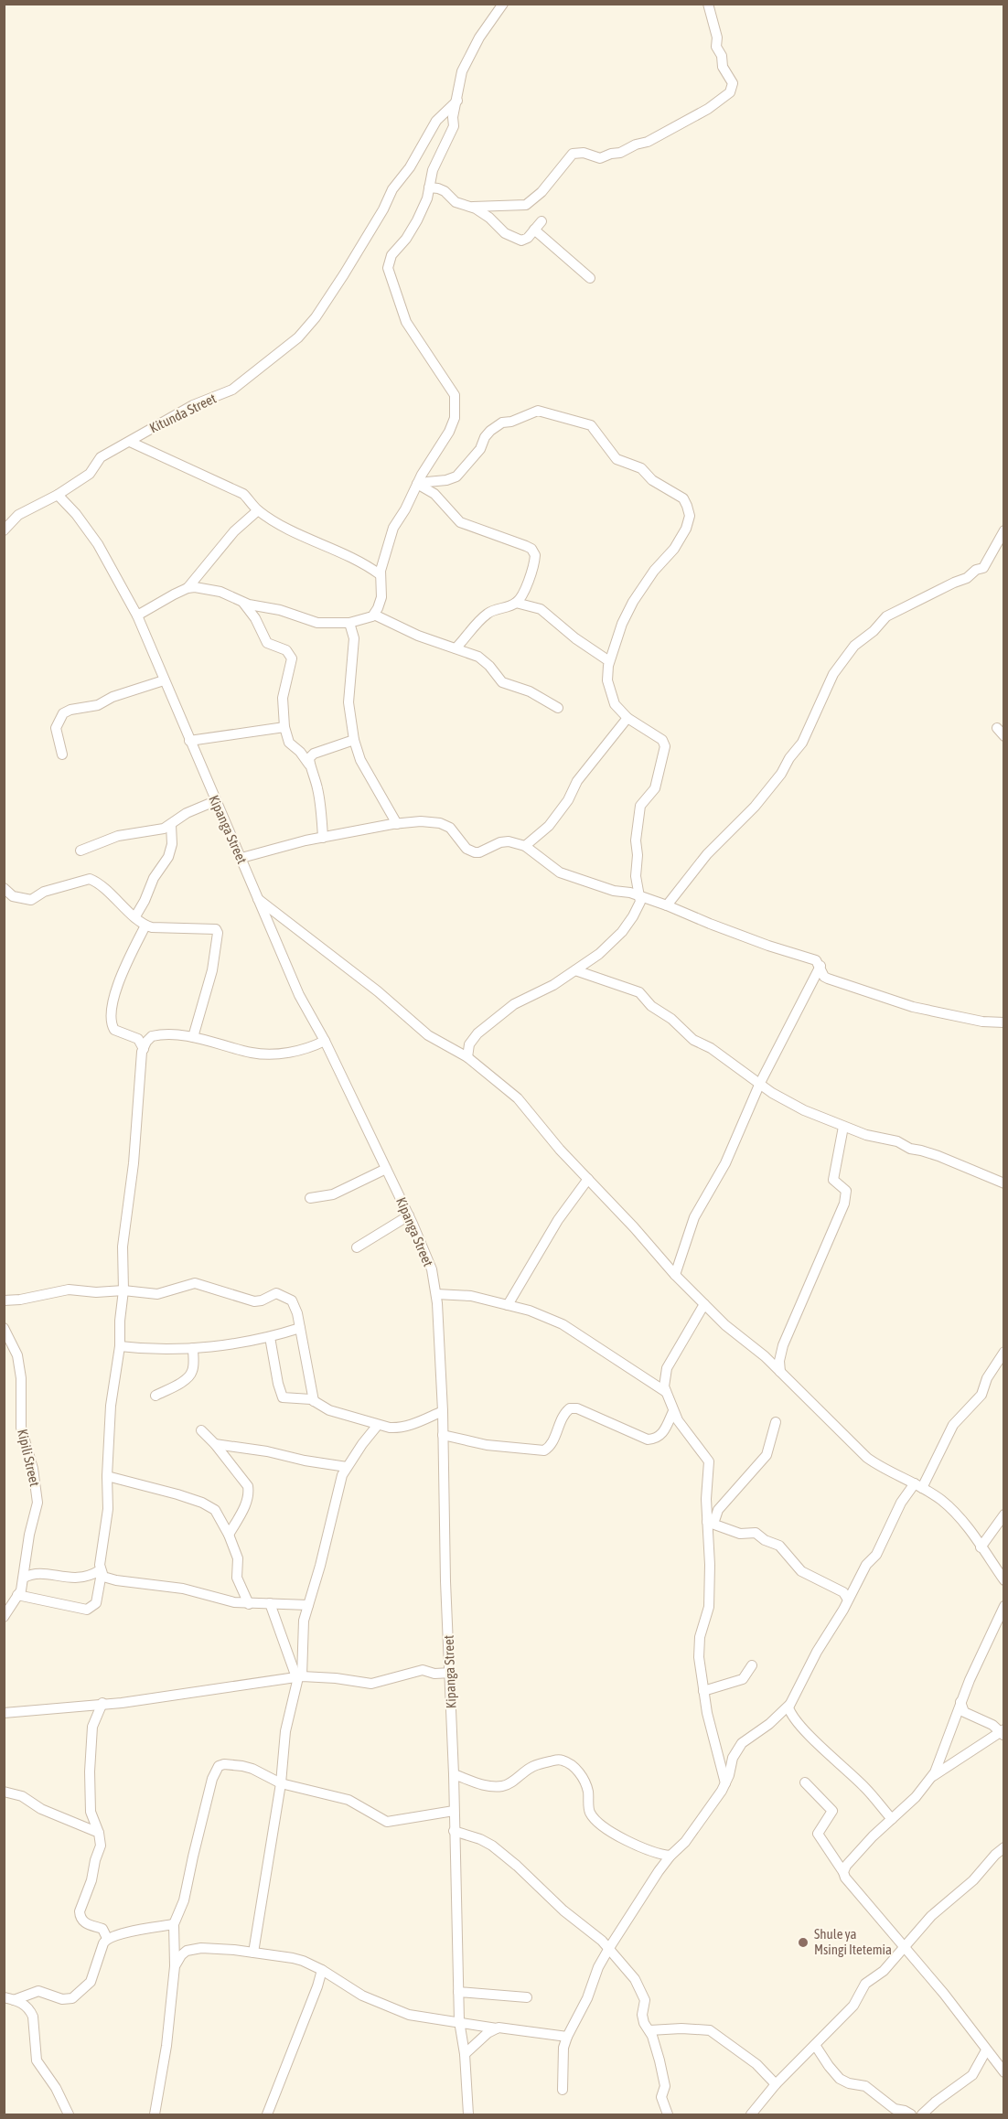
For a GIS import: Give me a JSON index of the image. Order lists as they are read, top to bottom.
{
  "streets": {
    "street": ["Kitunda Street", "Kipanga Street", "Kipili Street"]
  },
  "crossings": [
    ["Kitunda Street", "Kipanga Street"]
  ],
  "places": ["Shule ya Msingi Itetemia"]
}
